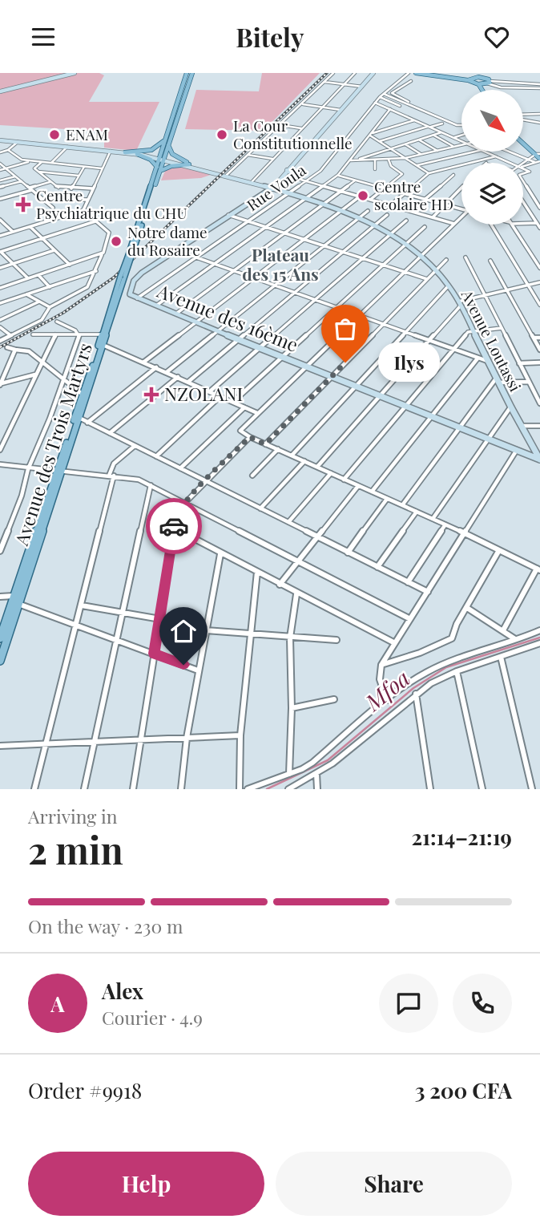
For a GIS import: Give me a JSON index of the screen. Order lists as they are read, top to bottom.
{
  "streets": {
    "main road": ["Avenue des 16ème", "Avenue Loutassi", "Avenue des Trois Martyrs"],
    "street": ["Rue Voula"]
  },
  "crossings": [
    ["Rue Voula", "Avenue des 16ème"],
    ["Rue Voula", "Avenue Loutassi"],
    ["Avenue des 16ème", "Avenue Loutassi"]
  ],
  "districts": ["Plateau des 15 Ans"],
  "water": ["Mfoa"],
  "places": {
    "other": [
      "ENAM",
      "La Cour Constitutionnelle",
      "Centre scolaire HD",
      "Notre dame du Rosaire",
      "Ilys"
    ],
    "health": ["Centre Psychiatrique du CHU", "NZOLANI"]
  },
  "north": "bottom right",
  "page": {
    "header": "Bitely",
    "bubble": "Ilys",
    "heading": ["2 min", "Arriving in", "21:14–21:19"],
    "panel": [
      "Alex",
      "Courier · 4.9",
      "Order #9918",
      "3 200 CFA"
    ],
    "bar": "On the way · 230 m",
    "round": "A",
    "buttons": ["Help", "Share"]
  }
}
